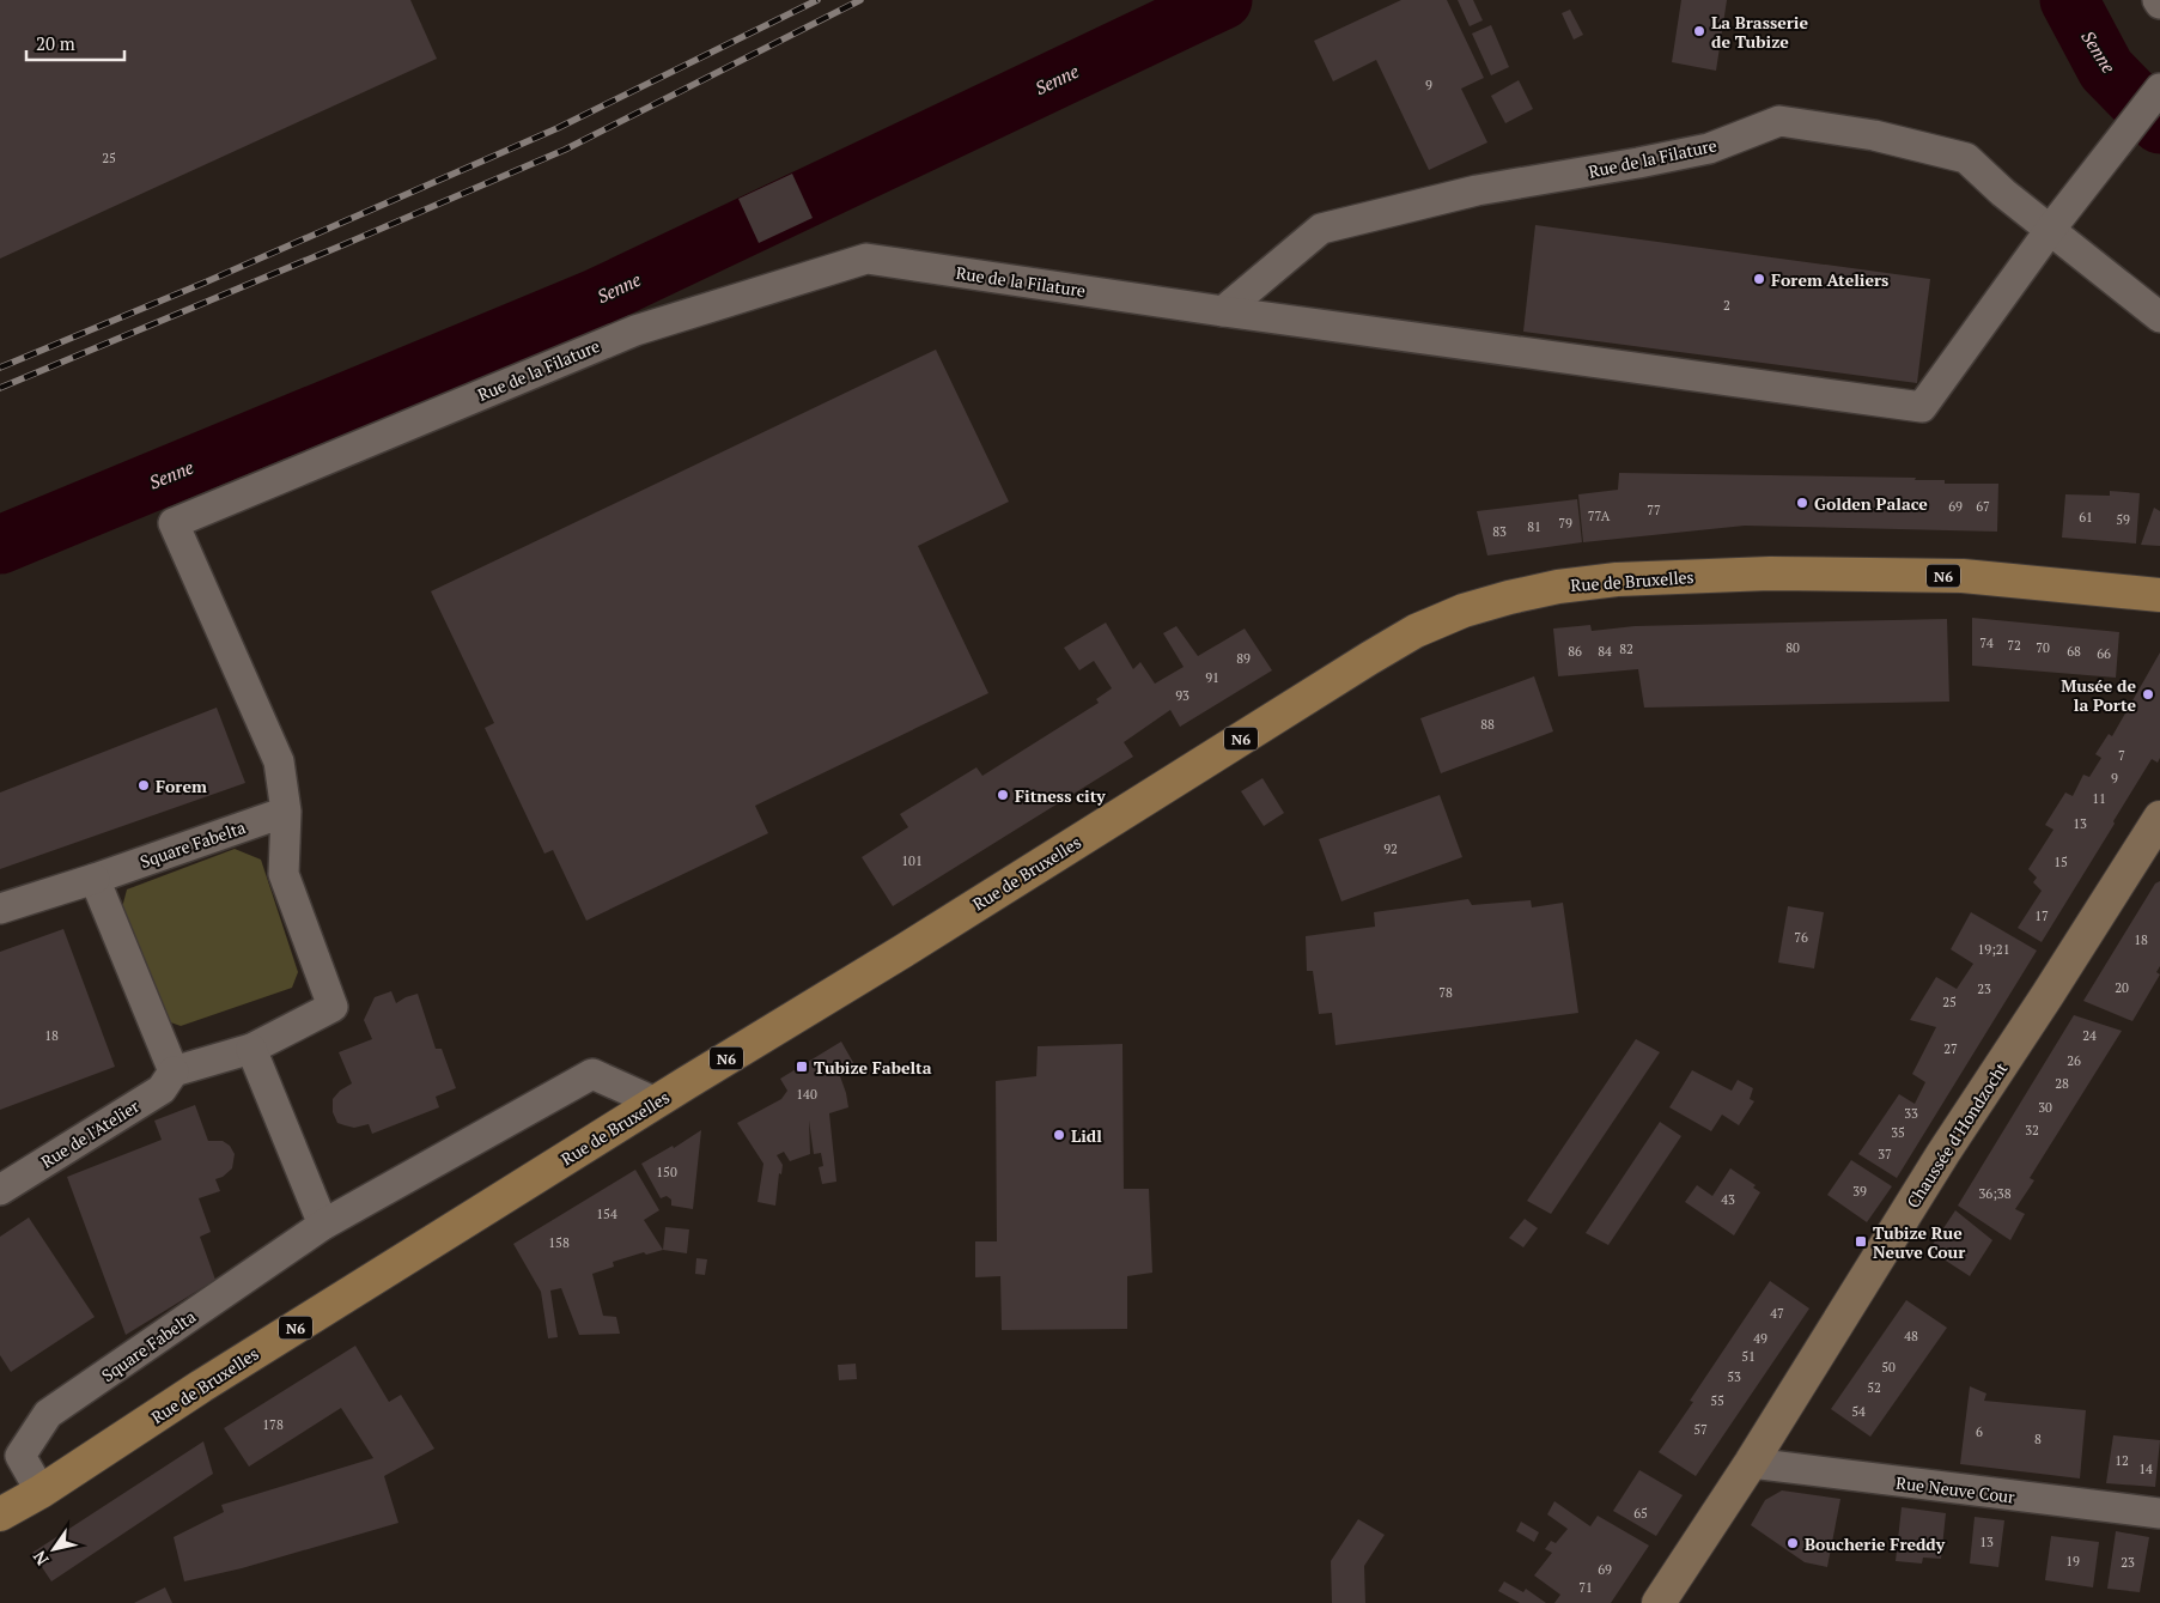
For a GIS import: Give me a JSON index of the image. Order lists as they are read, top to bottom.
{
  "streets": {
    "main road": ["N6", "Rue de Bruxelles", "Chaussée d'Hondzocht"],
    "street": [
      "Rue de la Filature",
      "Square Fabelta",
      "Rue de l'Atelier",
      "Rue Neuve Cour"
    ]
  },
  "crossings": [
    ["Rue de la Filature", "Square Fabelta"],
    ["Rue de Bruxelles", "Square Fabelta"],
    ["Chaussée d'Hondzocht", "Rue Neuve Cour"]
  ],
  "water": ["Senne"],
  "places": {
    "other": [
      "La Brasserie de Tubize",
      "Forem Ateliers",
      "Golden Palace",
      "Musée de la Porte",
      "Forem",
      "Fitness city",
      "Lidl",
      "Boucherie Freddy"
    ],
    "transit": ["Tubize Fabelta", "Tubize Rue Neuve Cour"]
  },
  "house_numbers": [
    "9",
    "25",
    "2",
    "69",
    "67",
    "77",
    "77A",
    "61",
    "59",
    "79",
    "81",
    "83",
    "74",
    "72",
    "80",
    "70",
    "82",
    "86",
    "84",
    "68",
    "66",
    "89",
    "91",
    "93",
    "88",
    "7",
    "9",
    "11",
    "13",
    "92",
    "101",
    "15",
    "17",
    "76",
    "18",
    "19;21",
    "20",
    "23",
    "78",
    "25",
    "18",
    "24",
    "27",
    "26",
    "28",
    "140",
    "30",
    "33",
    "32",
    "35",
    "37",
    "150",
    "39",
    "36;38",
    "43",
    "154",
    "158",
    "47",
    "48",
    "49",
    "51",
    "50",
    "53",
    "52",
    "55",
    "54",
    "178",
    "57",
    "6",
    "8",
    "12",
    "14",
    "65",
    "13",
    "19",
    "23",
    "69",
    "71"
  ],
  "scale_bar": "20 m",
  "north": "bottom left"
}
